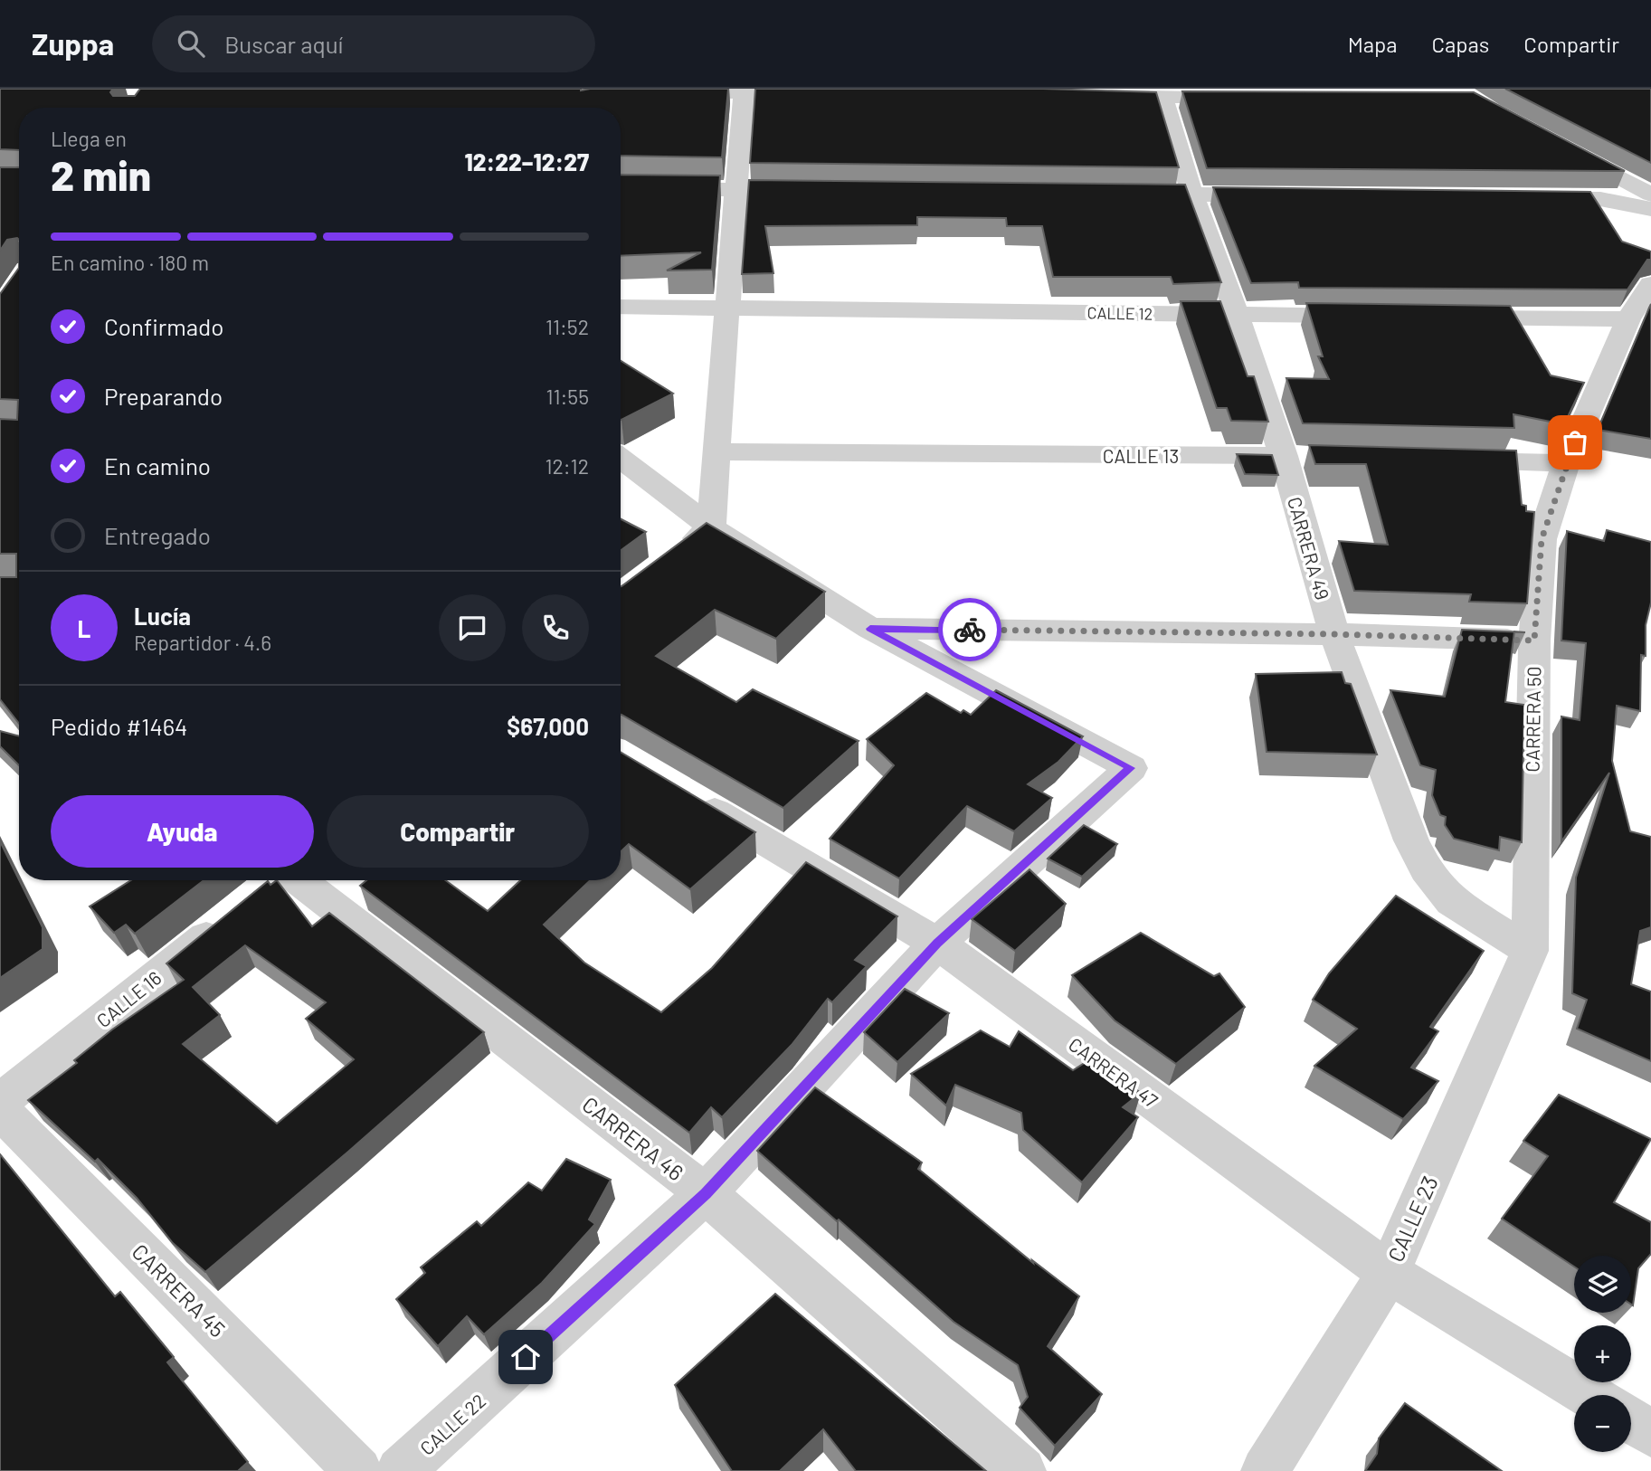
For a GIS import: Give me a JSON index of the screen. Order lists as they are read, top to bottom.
{
  "streets": {
    "street": [
      "CALLE 12",
      "CALLE 13",
      "CARRERA 49",
      "CARRERA 50",
      "CALLE 16",
      "CARRERA 47",
      "CARRERA 46",
      "CALLE 23",
      "CARRERA 45",
      "CALLE 22"
    ]
  },
  "crossings": [
    ["CALLE 12", "CARRERA 49"],
    ["CALLE 13", "CARRERA 49"],
    ["CARRERA 49", "CARRERA 50"],
    ["CARRERA 49", "CALLE 23"],
    ["CARRERA 50", "CALLE 23"],
    ["CALLE 16", "CARRERA 46"],
    ["CARRERA 47", "CALLE 23"],
    ["CARRERA 47", "CALLE 22"],
    ["CARRERA 46", "CALLE 22"]
  ],
  "page": {
    "header": "Zuppa",
    "search": "Buscar aquí",
    "nav": ["Mapa", "Capas", "Compartir"],
    "heading": ["2 min", "Llega en", "12:22–12:27"],
    "panel": [
      "Lucía",
      "Repartidor · 4.6",
      "Pedido #1464",
      "$67,000"
    ],
    "bar": "En camino · 180 m",
    "list": [
      ["Confirmado", "11:52"],
      ["Preparando", "11:55"],
      ["En camino", "12:12"],
      "Entregado"
    ],
    "round": "L",
    "buttons": ["Ayuda", "Compartir"],
    "map_buttons": ["+", "−"]
  }
}
